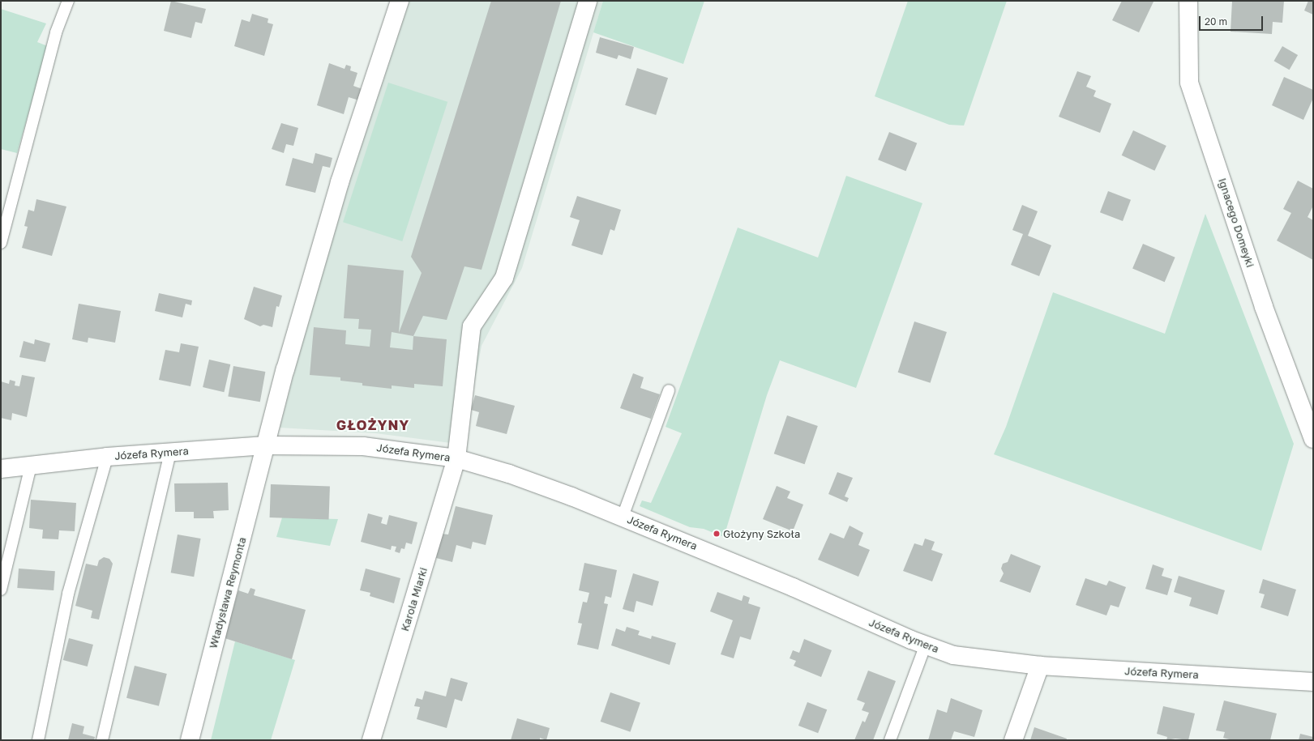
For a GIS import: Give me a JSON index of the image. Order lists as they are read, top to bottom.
{
  "streets": {
    "street": [
      "Ignacego Domeyki",
      "Józefa Rymera",
      "Władysława Reymonta",
      "Karola Miarki"
    ]
  },
  "crossings": [
    ["Józefa Rymera", "Władysława Reymonta"],
    ["Józefa Rymera", "Karola Miarki"]
  ],
  "districts": ["GŁOŻYNY"],
  "places": ["Głożyny Szkoła"],
  "scale_bar": "20 m"
}
